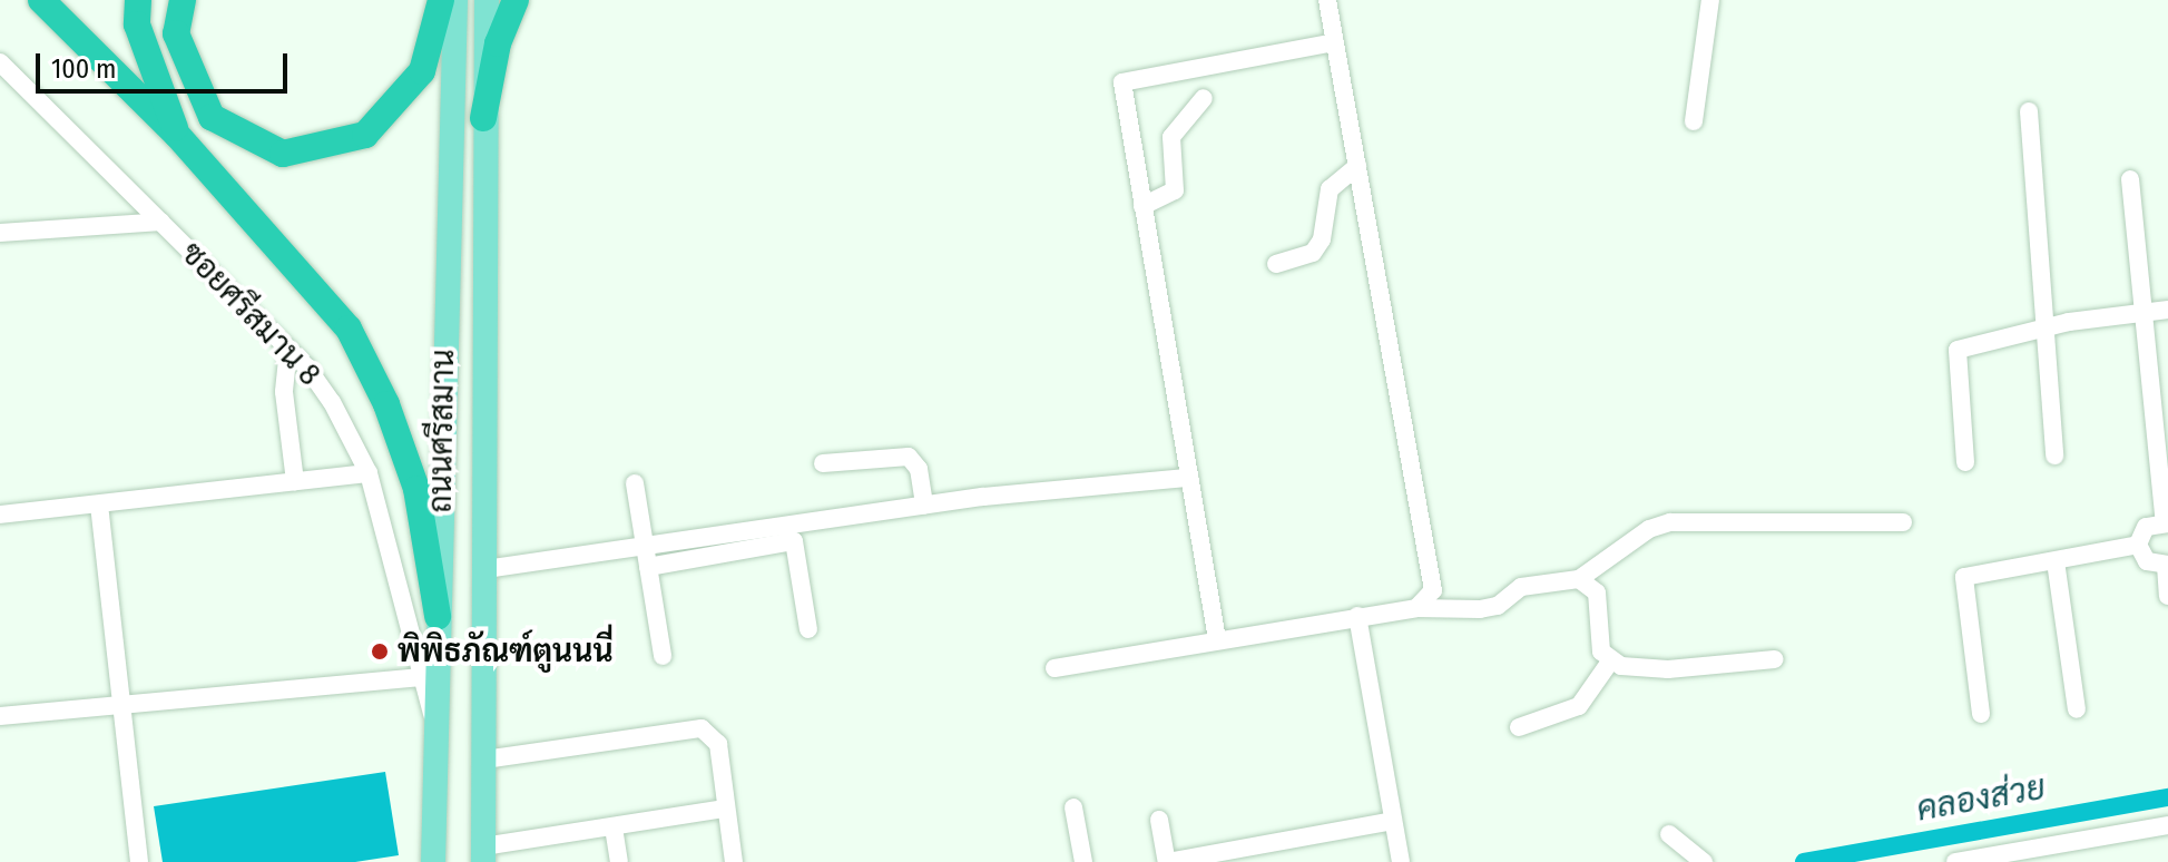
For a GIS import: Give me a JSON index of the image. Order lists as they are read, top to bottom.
{
  "streets": {
    "main road": ["ถนนศรีสมาน"],
    "street": ["ซอยศรีสมาน 8"]
  },
  "crossings": [
    ["ซอยศรีสมาน 8", "ถนนศรีสมาน"]
  ],
  "water": ["คลองส่วย"],
  "places": ["พิพิธภัณฑ์ตูนนนี่"],
  "scale_bar": "100 m"
}
